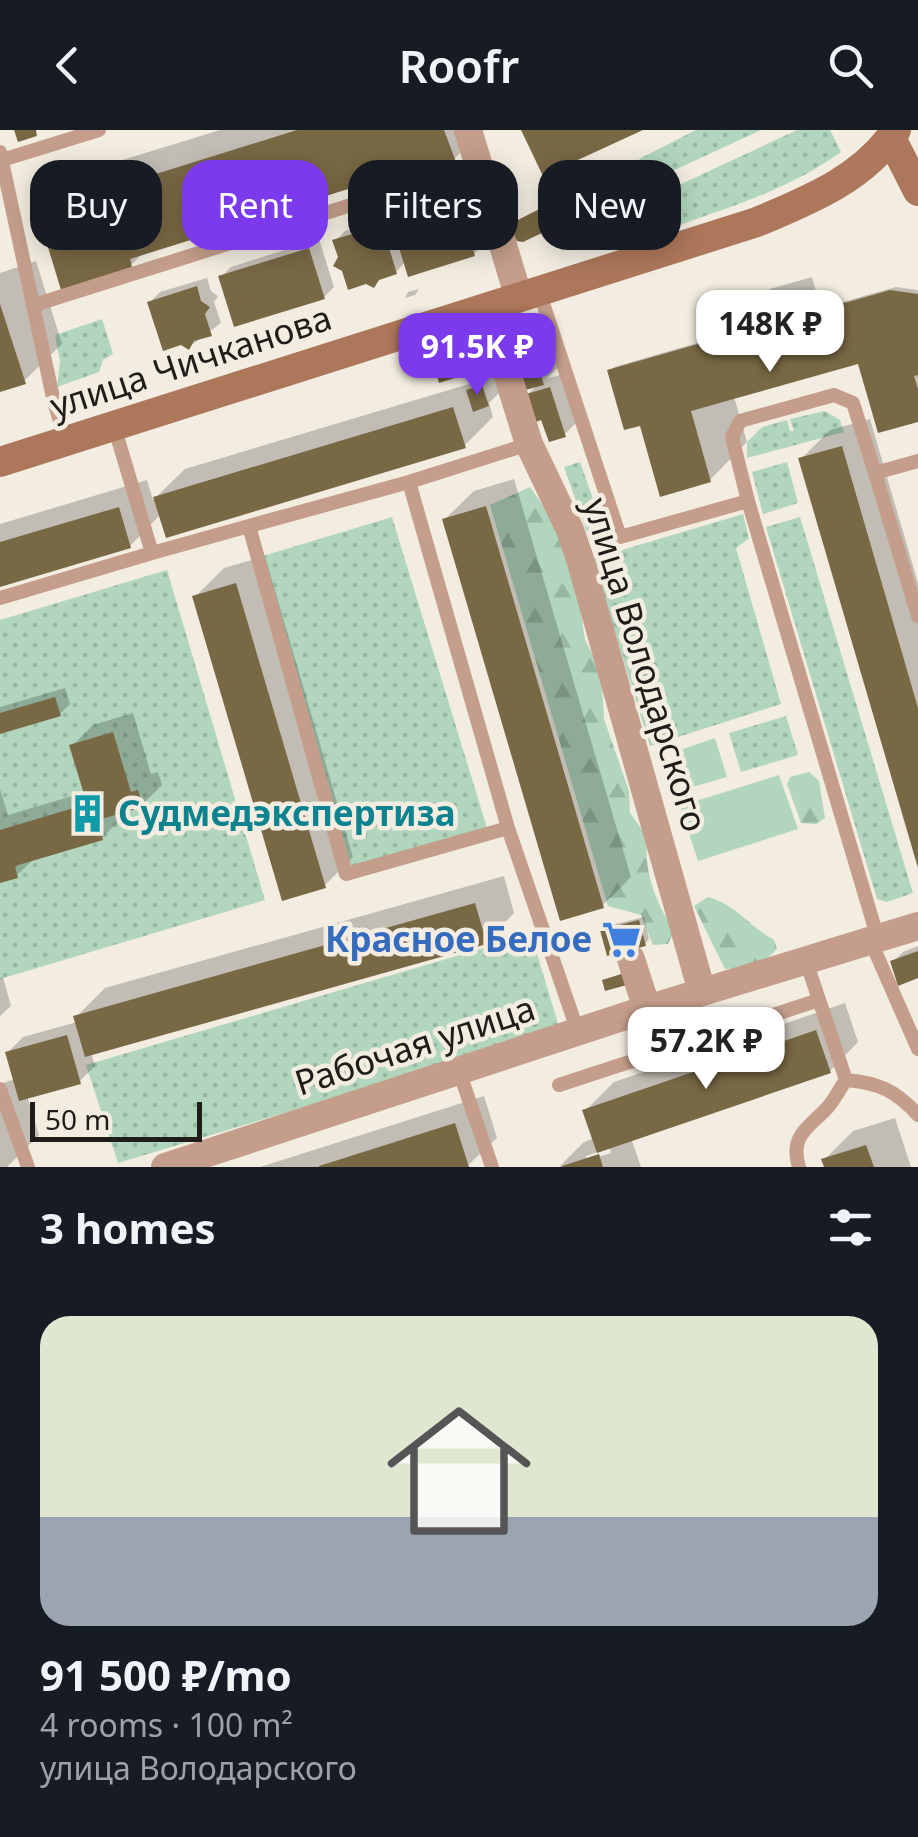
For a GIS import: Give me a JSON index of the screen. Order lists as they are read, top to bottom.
{
  "streets": {
    "main road": ["улица Чичканова"],
    "street": ["улица Володарского", "Рабочая улица"]
  },
  "crossings": [
    ["улица Чичканова", "улица Володарского"],
    ["улица Володарского", "Рабочая улица"]
  ],
  "places": {
    "building": ["Судмедэкспертиза"],
    "supermarket": ["Красное Белое"]
  },
  "scale_bar": "50 m",
  "page": {
    "header": "Roofr",
    "chip": [
      "Buy",
      "Rent",
      "Filters",
      "New"
    ],
    "price": ["148K ₽", "91.5K ₽", "57.2K ₽"],
    "scale": "50 m",
    "heading": "3 homes",
    "list": [
      {
        "name": "91 500 ₽/mo",
        "note": "4 rooms · 100 m² · улица Володарского"
      }
    ]
  }
}
